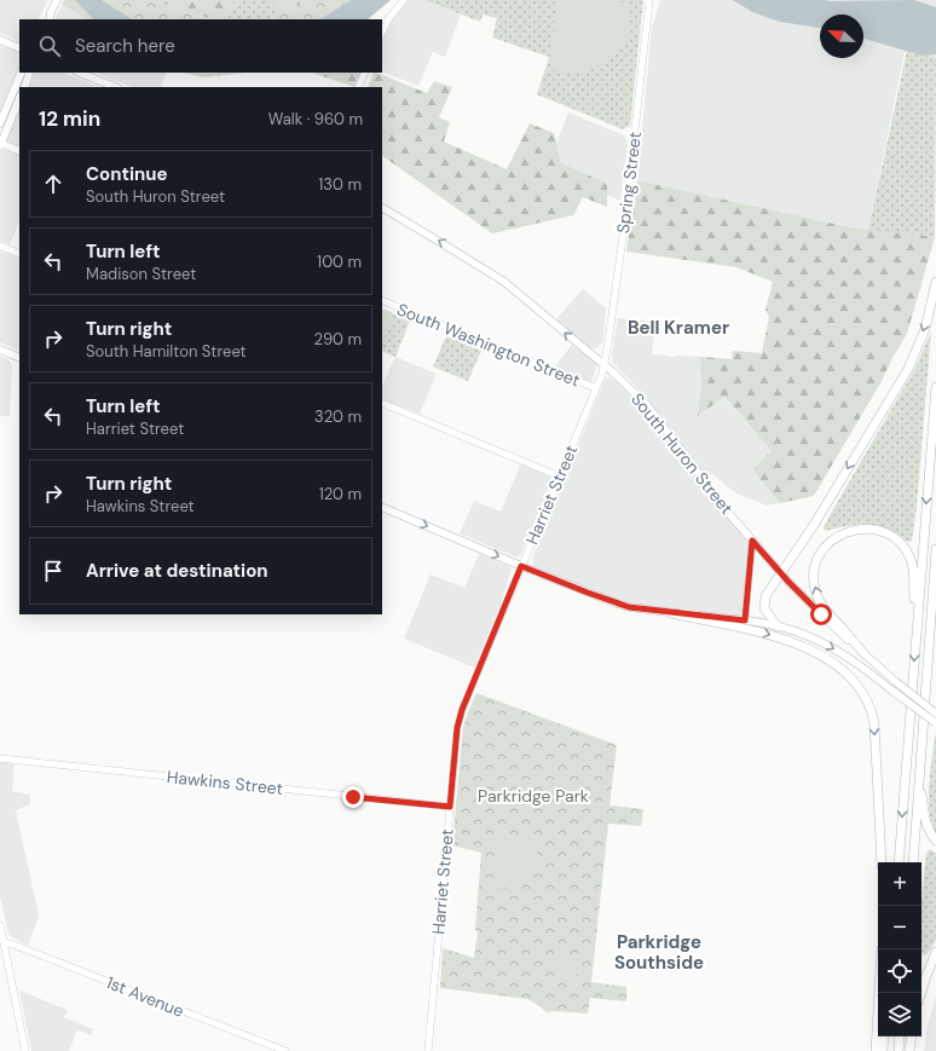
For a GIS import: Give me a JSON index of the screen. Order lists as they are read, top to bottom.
{
  "streets": {
    "main road": ["South Huron Street"],
    "street": [
      "Spring Street",
      "South Washington Street",
      "Harriet Street",
      "Hawkins Street",
      "1st Avenue"
    ]
  },
  "crossings": [
    ["Spring Street", "South Huron Street"],
    ["Spring Street", "Harriet Street"],
    ["South Washington Street", "Harriet Street"],
    ["South Huron Street", "Harriet Street"],
    ["Harriet Street", "Hawkins Street"]
  ],
  "one_way": ["South Huron Street"],
  "districts": ["Bell Kramer", "Parkridge Southside"],
  "parks": ["Parkridge Park"],
  "north": "top left",
  "page": {
    "search": "Search here",
    "heading": ["12 min", "Walk · 960 m"],
    "list": [
      ["Continue", "South Huron Street", "130 m"],
      ["Turn left", "Madison Street", "100 m"],
      ["Turn right", "South Hamilton Street", "290 m"],
      ["Turn left", "Harriet Street", "320 m"],
      ["Turn right", "Hawkins Street", "120 m"],
      "Arrive at destination"
    ],
    "map_buttons": ["+", "−"]
  }
}
